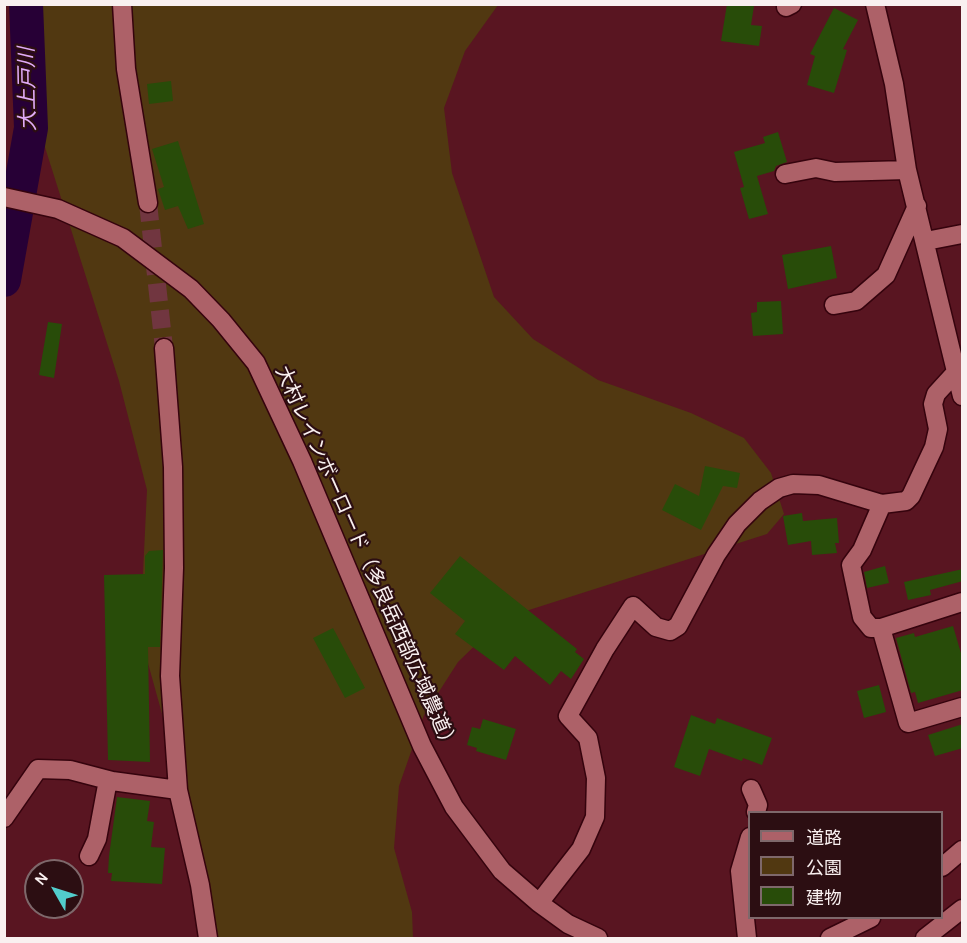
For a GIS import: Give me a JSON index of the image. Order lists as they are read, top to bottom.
{
  "streets": {
    "street": ["大村レインボーロード（多良岳西部広域農道）"]
  },
  "water": ["大上戸川"],
  "legend": ["道路", "公園", "建物"],
  "north": "top left"
}
